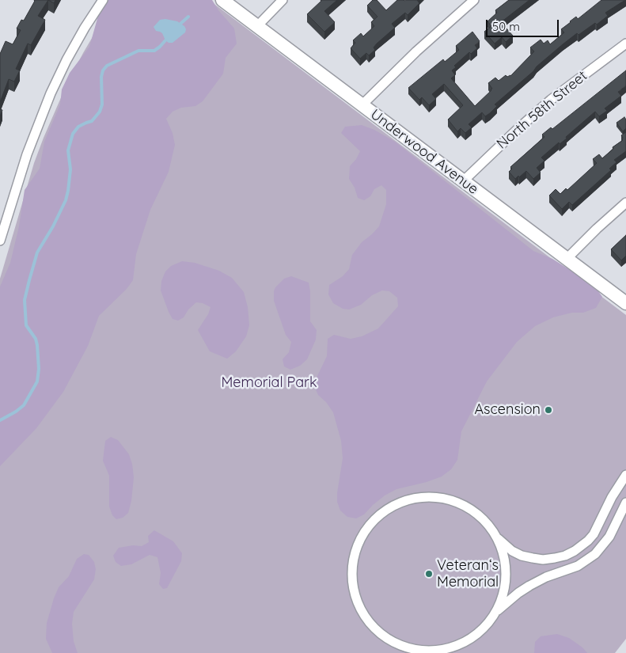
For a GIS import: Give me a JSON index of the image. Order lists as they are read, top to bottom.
{
  "streets": {
    "main road": ["Underwood Avenue"],
    "street": ["North 58th Street"]
  },
  "crossings": [
    ["North 58th Street", "Underwood Avenue"]
  ],
  "parks": ["Memorial Park"],
  "places": ["Ascension", "Veteranʻs Memorial"],
  "scale_bar": "50 m"
}
